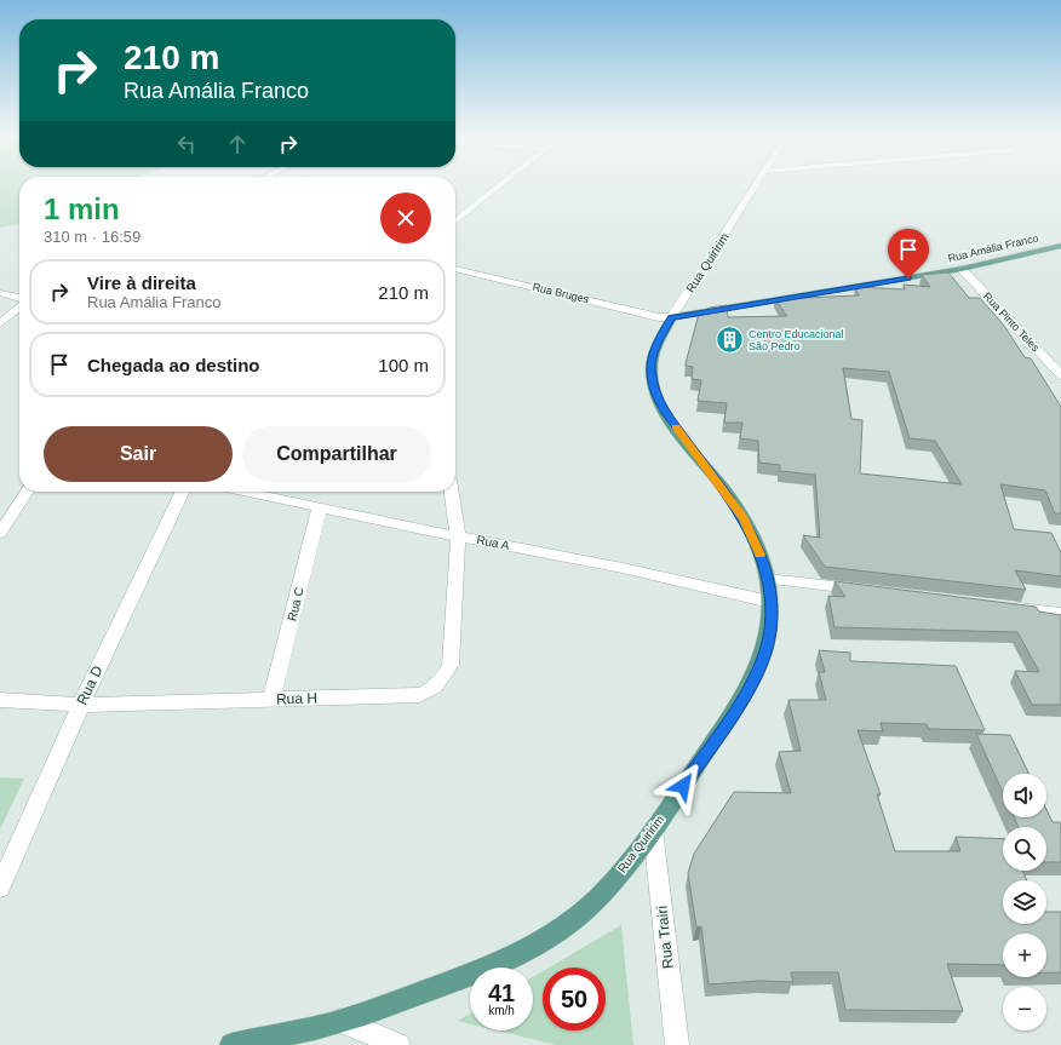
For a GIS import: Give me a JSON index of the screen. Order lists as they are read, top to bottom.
{
  "streets": {
    "main road": ["Rua Amália Franco", "Rua Quiririm"],
    "street": [
      "Rua Bruges",
      "Rua Pinto Teles",
      "Rua A",
      "Rua C",
      "Rua D",
      "Rua H",
      "Rua Trairi"
    ]
  },
  "crossings": [
    ["Rua Amália Franco", "Rua Quiririm"],
    ["Rua Amália Franco", "Rua Bruges"],
    ["Rua Amália Franco", "Rua Pinto Teles"],
    ["Rua Quiririm", "Rua Bruges"],
    ["Rua Quiririm", "Rua A"],
    ["Rua Quiririm", "Rua Trairi"],
    ["Rua A", "Rua C"],
    ["Rua A", "Rua H"],
    ["Rua C", "Rua H"],
    ["Rua D", "Rua H"]
  ],
  "places": {
    "building": ["Centro Educacional São Pedro"]
  },
  "page": {
    "turn": ["210 m", "Rua Amália Franco"],
    "heading": ["1 min", "310 m · 16:59"],
    "list": [
      {
        "name": "Vire à direita",
        "note": "Rua Amália Franco",
        "value": "210 m"
      },
      {
        "name": "Chegada ao destino",
        "value": "100 m"
      }
    ],
    "buttons": ["Sair", "Compartilhar"],
    "map_buttons": ["+", "−"],
    "speed": "41 km/h",
    "limit": "50"
  }
}
